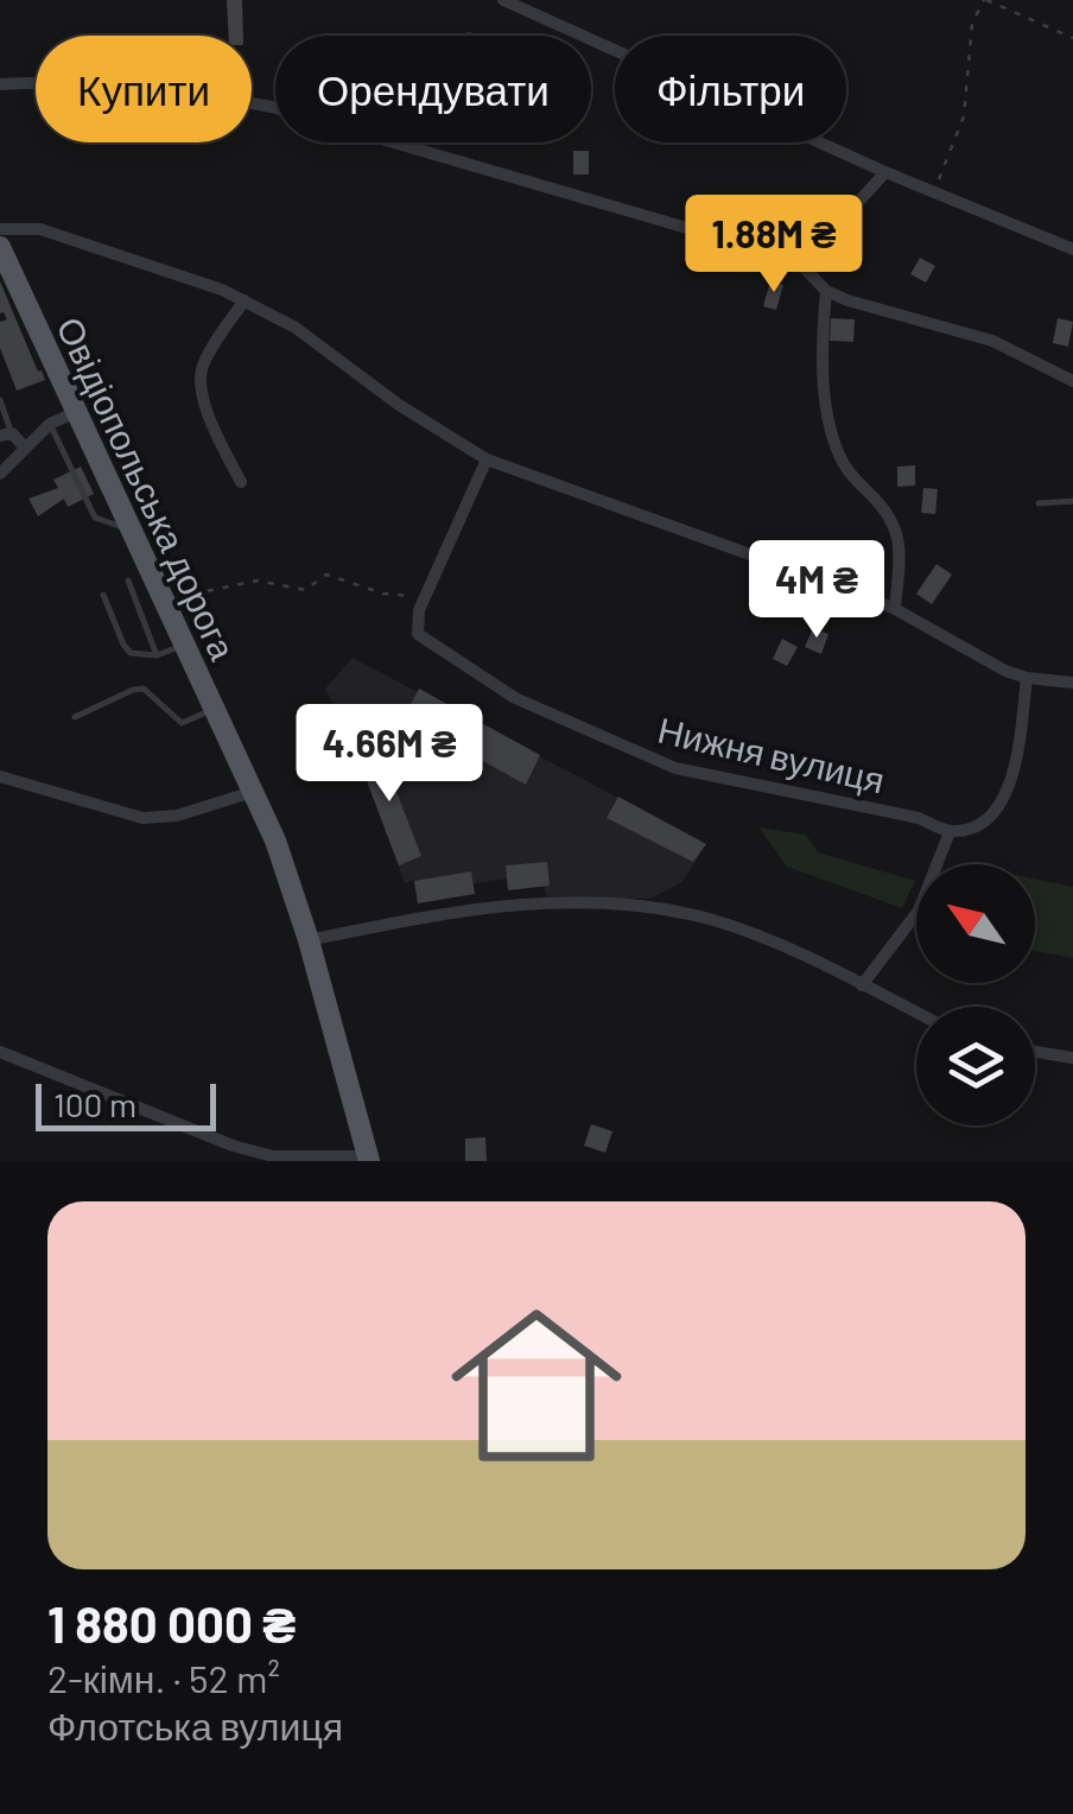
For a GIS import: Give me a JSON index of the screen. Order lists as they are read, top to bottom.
{
  "streets": {
    "main road": ["Овідіопольська дорога"],
    "street": ["Нижня вулиця"]
  },
  "scale_bar": "100 m",
  "north": "top left",
  "page": {
    "chip": ["Купити", "Орендувати", "Фільтри"],
    "price": ["1.88M ₴", "4M ₴", "4.66M ₴"],
    "scale": "100 m",
    "list": [
      {
        "name": "1 880 000 ₴",
        "note": "2-кімн. · 52 m² · Флотська вулиця"
      }
    ]
  }
}
